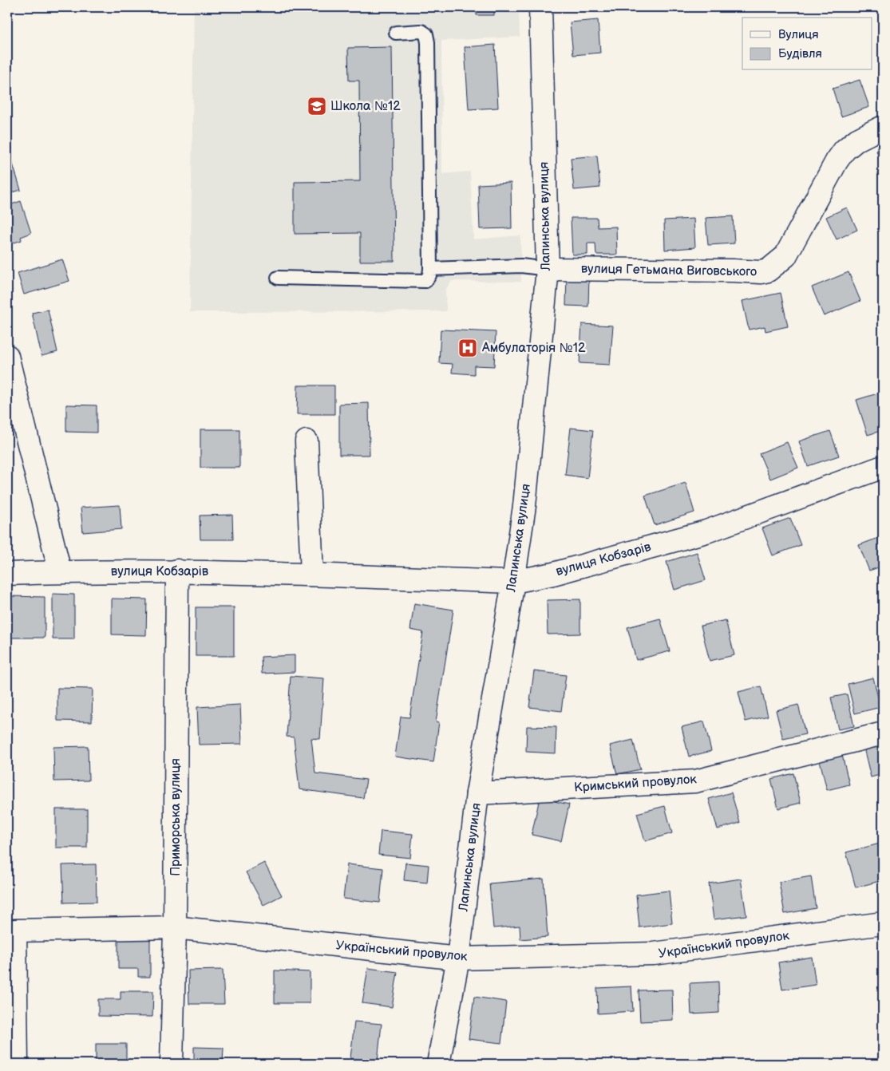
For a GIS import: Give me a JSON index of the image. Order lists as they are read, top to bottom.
{
  "streets": {
    "street": [
      "Лапинська вулиця",
      "вулиця Гетьмана Виговського",
      "вулиця Кобзарів",
      "Кримський провулок",
      "Приморська вулиця",
      "Український провулок"
    ]
  },
  "crossings": [
    ["Лапинська вулиця", "вулиця Гетьмана Виговського"],
    ["Лапинська вулиця", "вулиця Кобзарів"],
    ["Лапинська вулиця", "Кримський провулок"],
    ["Лапинська вулиця", "Український провулок"],
    ["вулиця Кобзарів", "Приморська вулиця"],
    ["Приморська вулиця", "Український провулок"]
  ],
  "places": {
    "school or university": ["Школа №12"],
    "hospital": ["Амбулаторія №12"]
  },
  "legend": ["Вулиця", "Будівля"]
}
